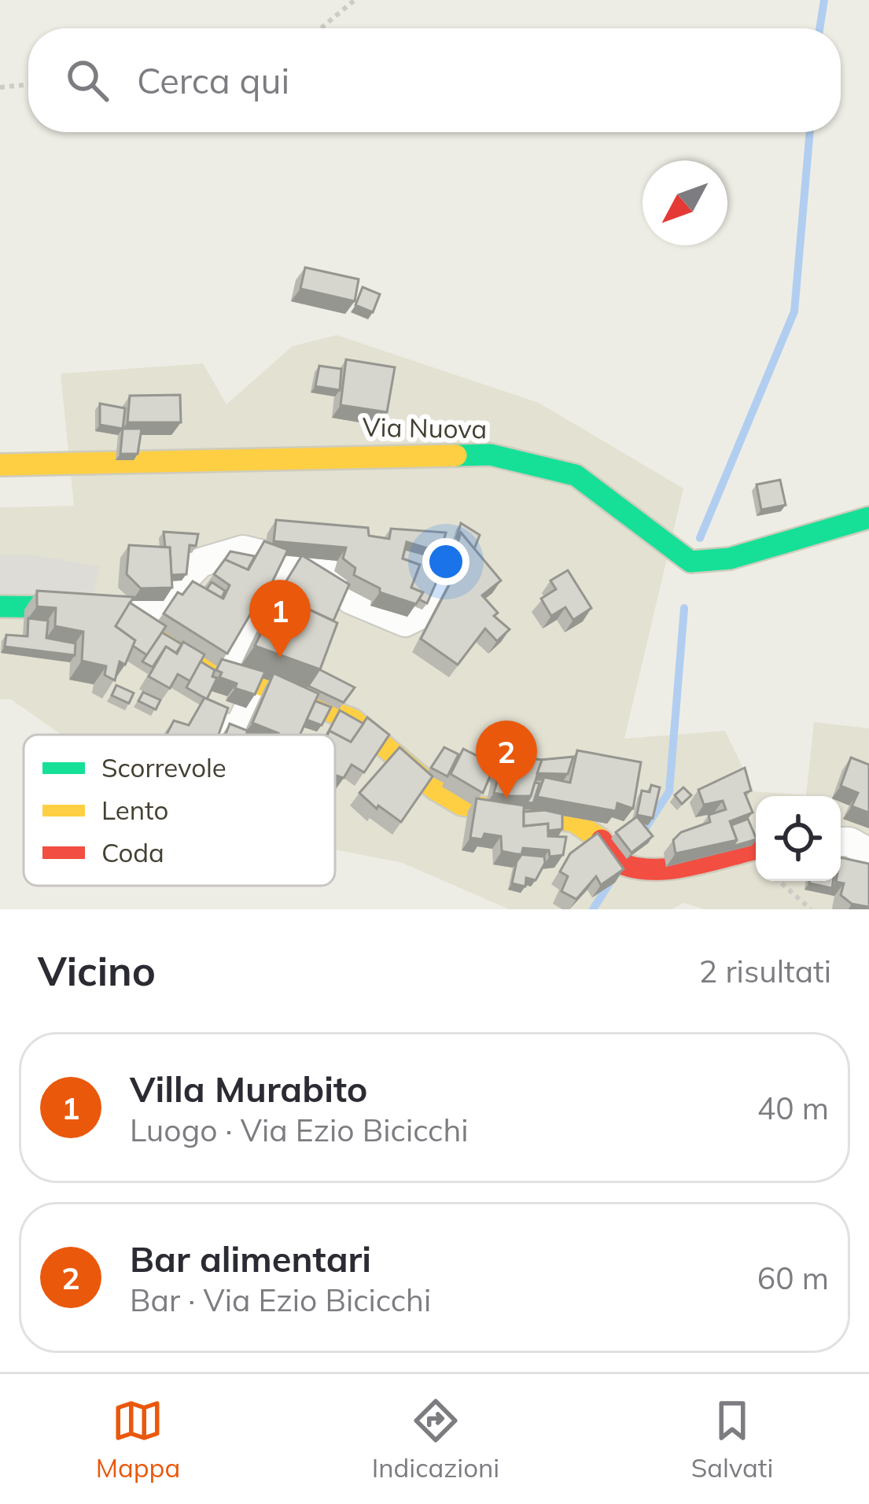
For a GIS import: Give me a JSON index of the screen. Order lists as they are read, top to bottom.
{
  "streets": {
    "street": ["Via Nuova"]
  },
  "legend": ["Scorrevole", "Lento", "Coda"],
  "north": "bottom left",
  "page": {
    "search": "Cerca qui",
    "pins": ["1", "2"],
    "heading": ["Vicino", "2 risultati"],
    "list": [
      {
        "mark": "1",
        "name": "Villa Murabito",
        "note": "Luogo · Via Ezio Bicicchi",
        "value": "40 m"
      },
      {
        "mark": "2",
        "name": "Bar alimentari",
        "note": "Bar · Via Ezio Bicicchi",
        "value": "60 m"
      }
    ],
    "nav": ["Mappa", "Indicazioni", "Salvati"]
  }
}
